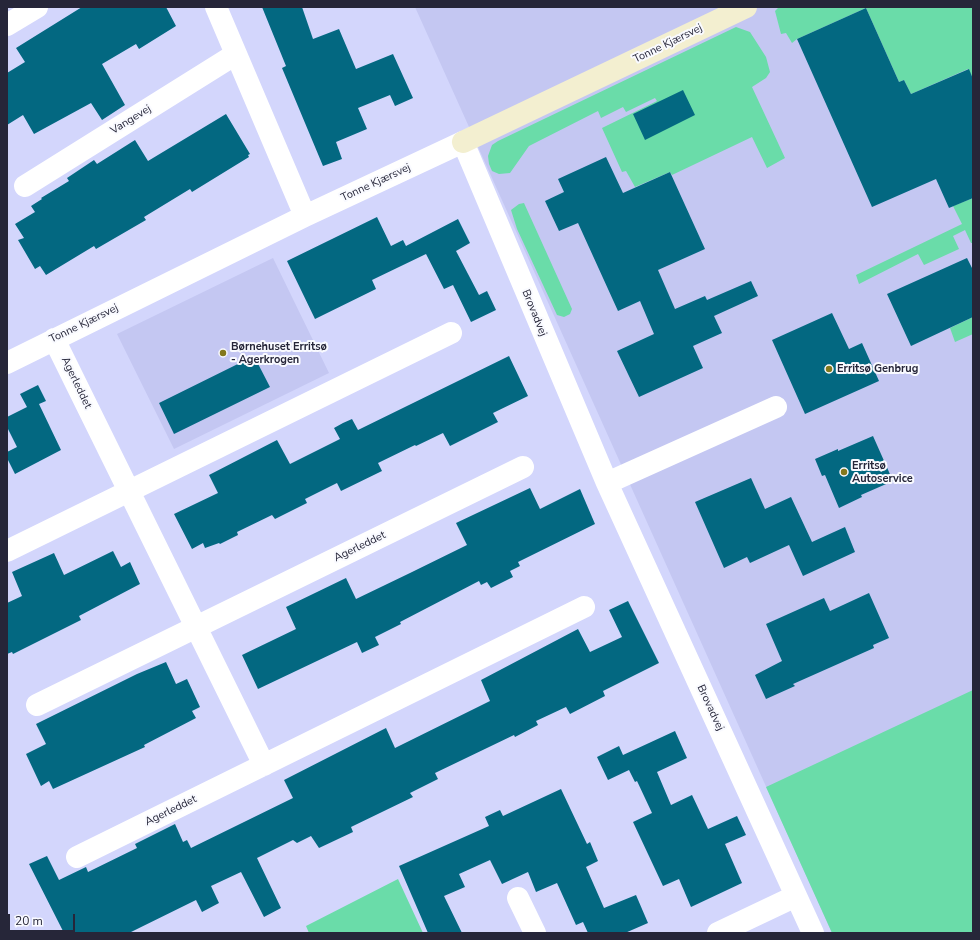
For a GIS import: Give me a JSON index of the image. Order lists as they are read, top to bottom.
{
  "streets": {
    "street": [
      "Tonne Kjærsvej",
      "Vangevej",
      "Brovadvej",
      "Agerleddet"
    ]
  },
  "crossings": [
    ["Tonne Kjærsvej", "Brovadvej"],
    ["Tonne Kjærsvej", "Agerleddet"]
  ],
  "places": ["Børnehuset Erritsø - Agerkrogen", "Erritsø Genbrug", "Erritsø Autoservice"],
  "scale_bar": "20 m"
}
